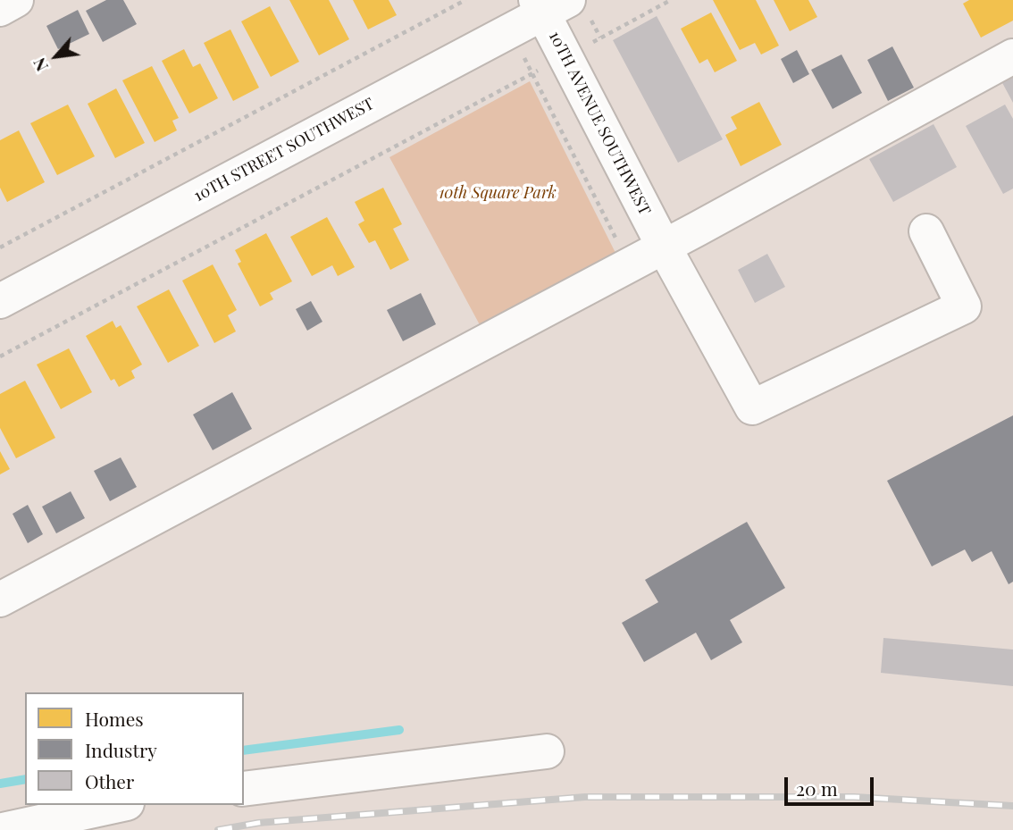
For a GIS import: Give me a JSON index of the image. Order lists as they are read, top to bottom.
{
  "streets": {
    "street": ["10TH AVENUE SOUTHWEST", "10TH STREET SOUTHWEST"]
  },
  "crossings": [
    ["10TH AVENUE SOUTHWEST", "10TH STREET SOUTHWEST"]
  ],
  "parks": ["10th Square Park"],
  "legend": ["Homes", "Industry", "Other"],
  "scale_bar": "20 m",
  "north": "bottom left"
}
